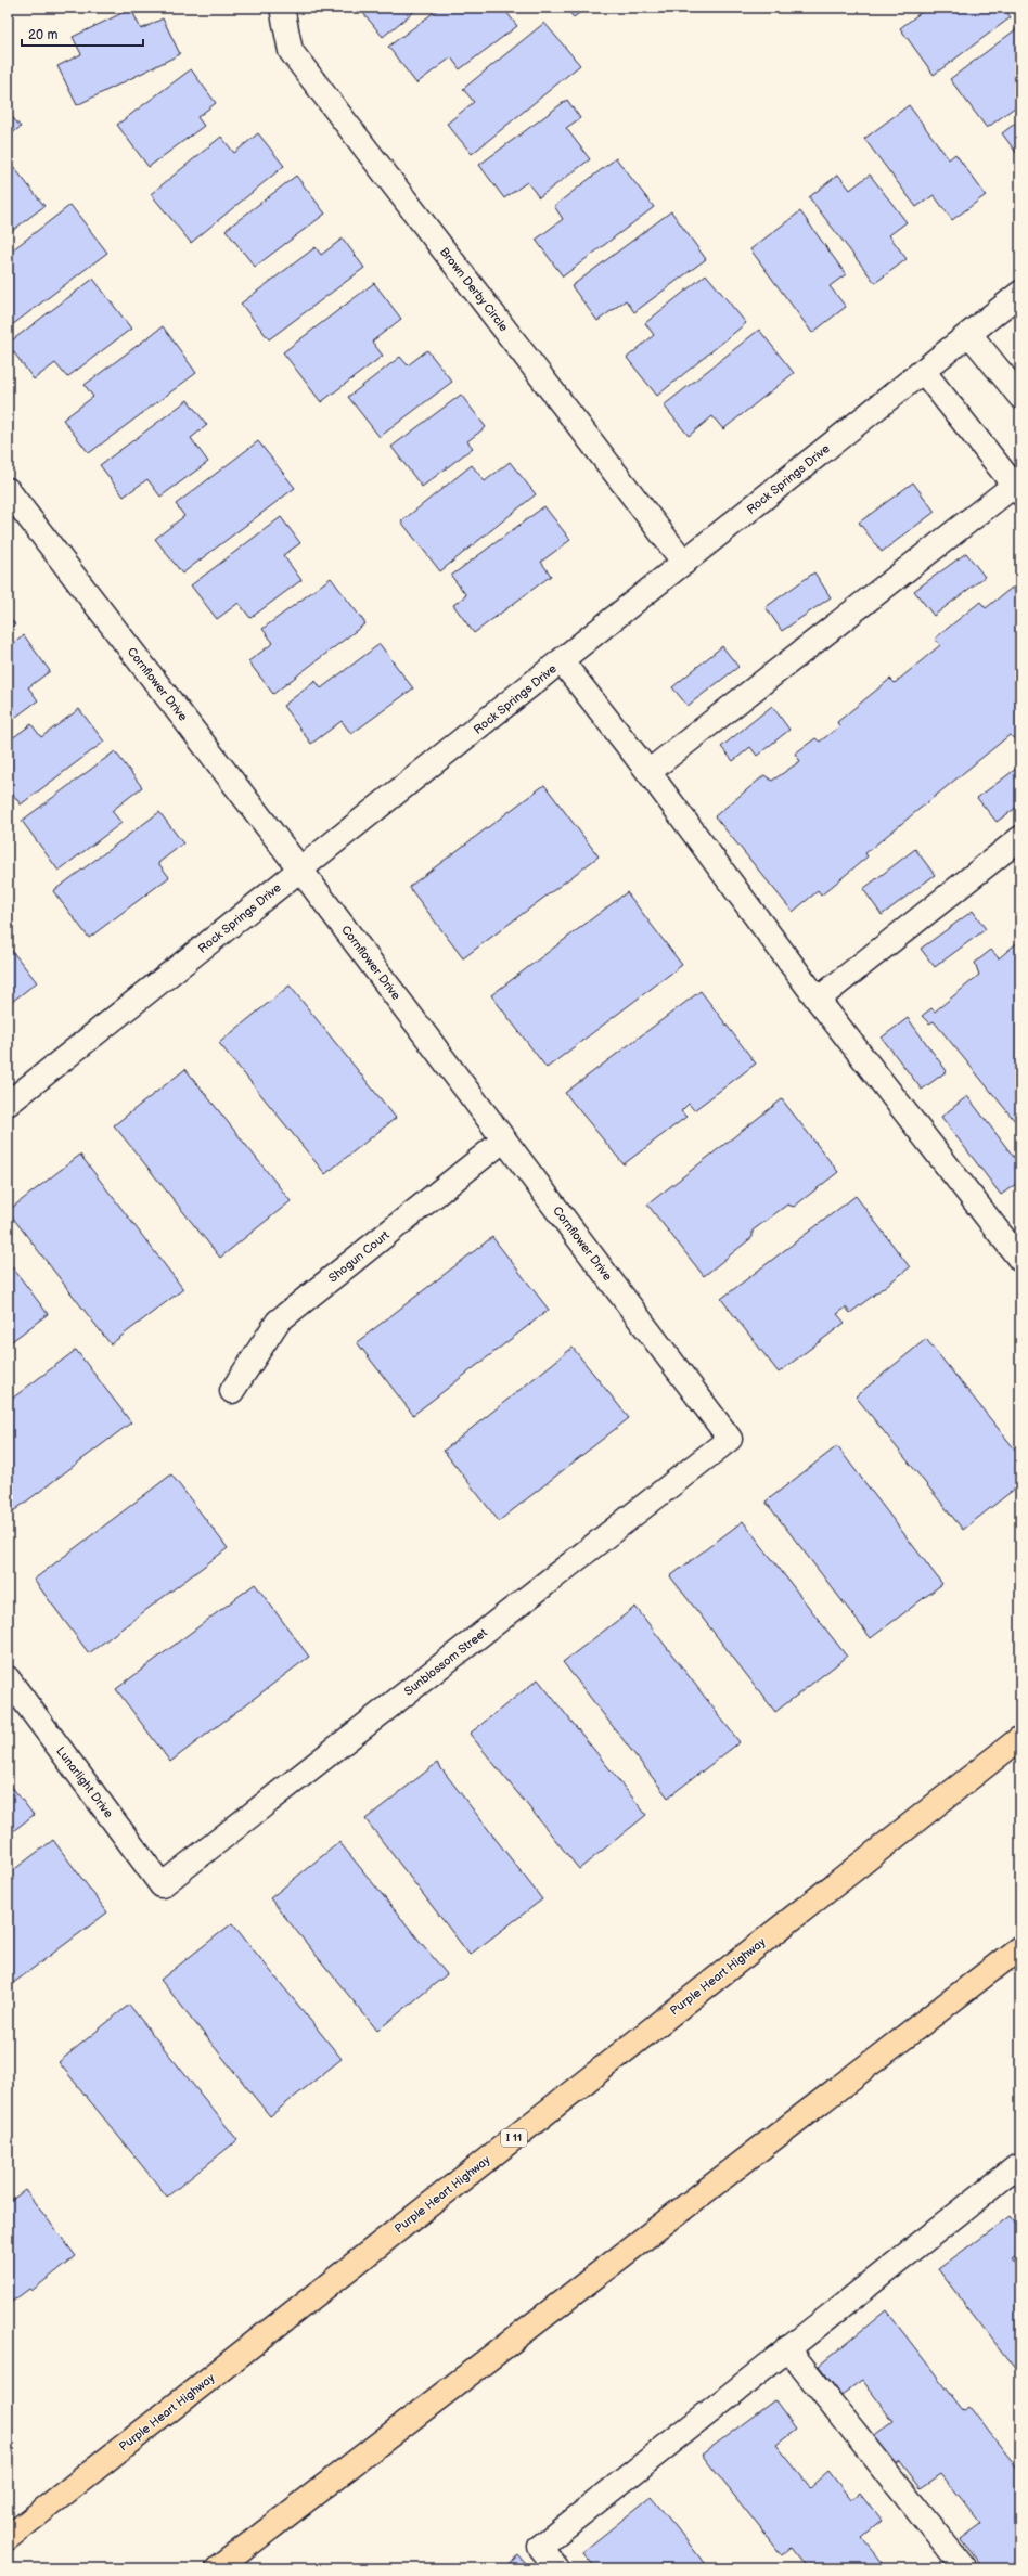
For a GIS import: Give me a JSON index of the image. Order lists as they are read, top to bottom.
{
  "streets": {
    "highway": ["Purple Heart Highway", "I 11"],
    "street": [
      "Brown Derby Circle",
      "Rock Springs Drive",
      "Cornflower Drive",
      "Shogun Court",
      "Sunblossom Street",
      "Lunarlight Drive"
    ]
  },
  "crossings": [
    ["Brown Derby Circle", "Rock Springs Drive"],
    ["Rock Springs Drive", "Cornflower Drive"],
    ["Cornflower Drive", "Shogun Court"],
    ["Cornflower Drive", "Sunblossom Street"],
    ["Sunblossom Street", "Lunarlight Drive"]
  ],
  "scale_bar": "20 m"
}
